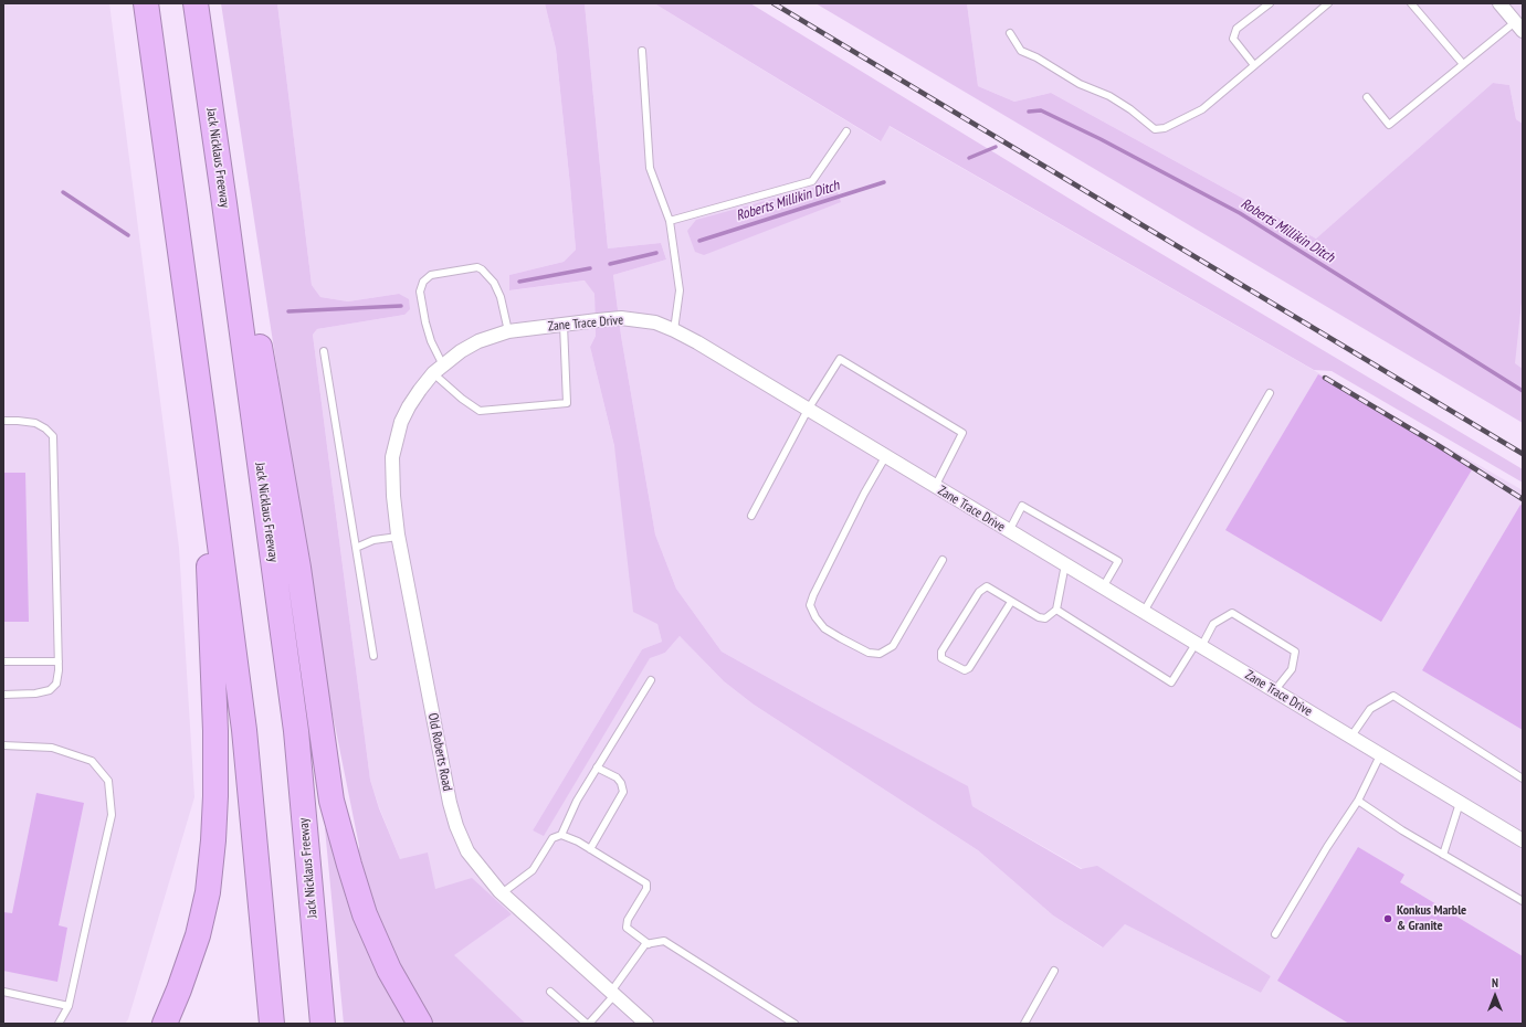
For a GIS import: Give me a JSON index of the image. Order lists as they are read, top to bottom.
{
  "streets": {
    "highway": ["Jack Nicklaus Freeway"],
    "street": ["Zane Trace Drive", "Old Roberts Road"]
  },
  "crossings": [
    ["Zane Trace Drive", "Old Roberts Road"]
  ],
  "water": ["Roberts Millikin Ditch"],
  "places": ["Konkus Marble & Granite"],
  "north": "top"
}
